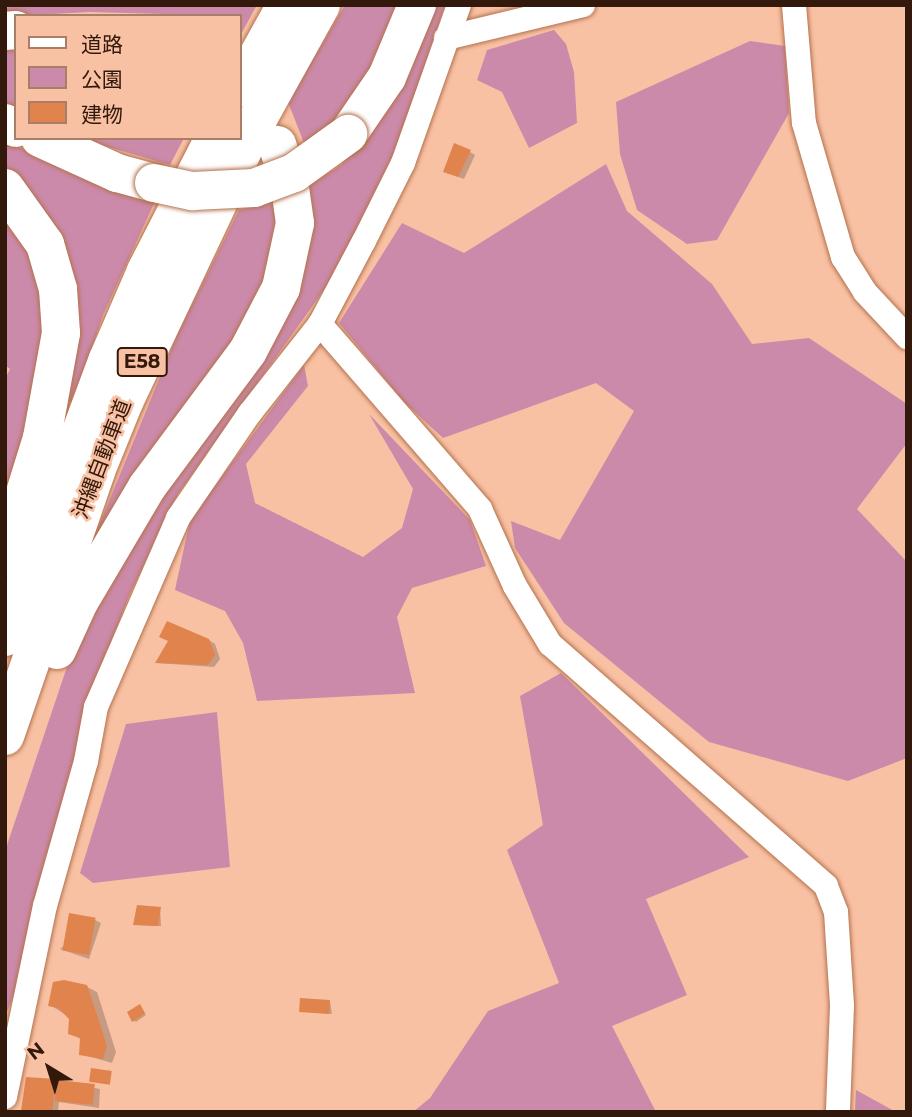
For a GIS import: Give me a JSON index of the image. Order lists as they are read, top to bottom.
{
  "streets": {
    "highway": ["E58", "沖縄自動車道"]
  },
  "legend": ["道路", "公園", "建物"],
  "north": "top left"
}
